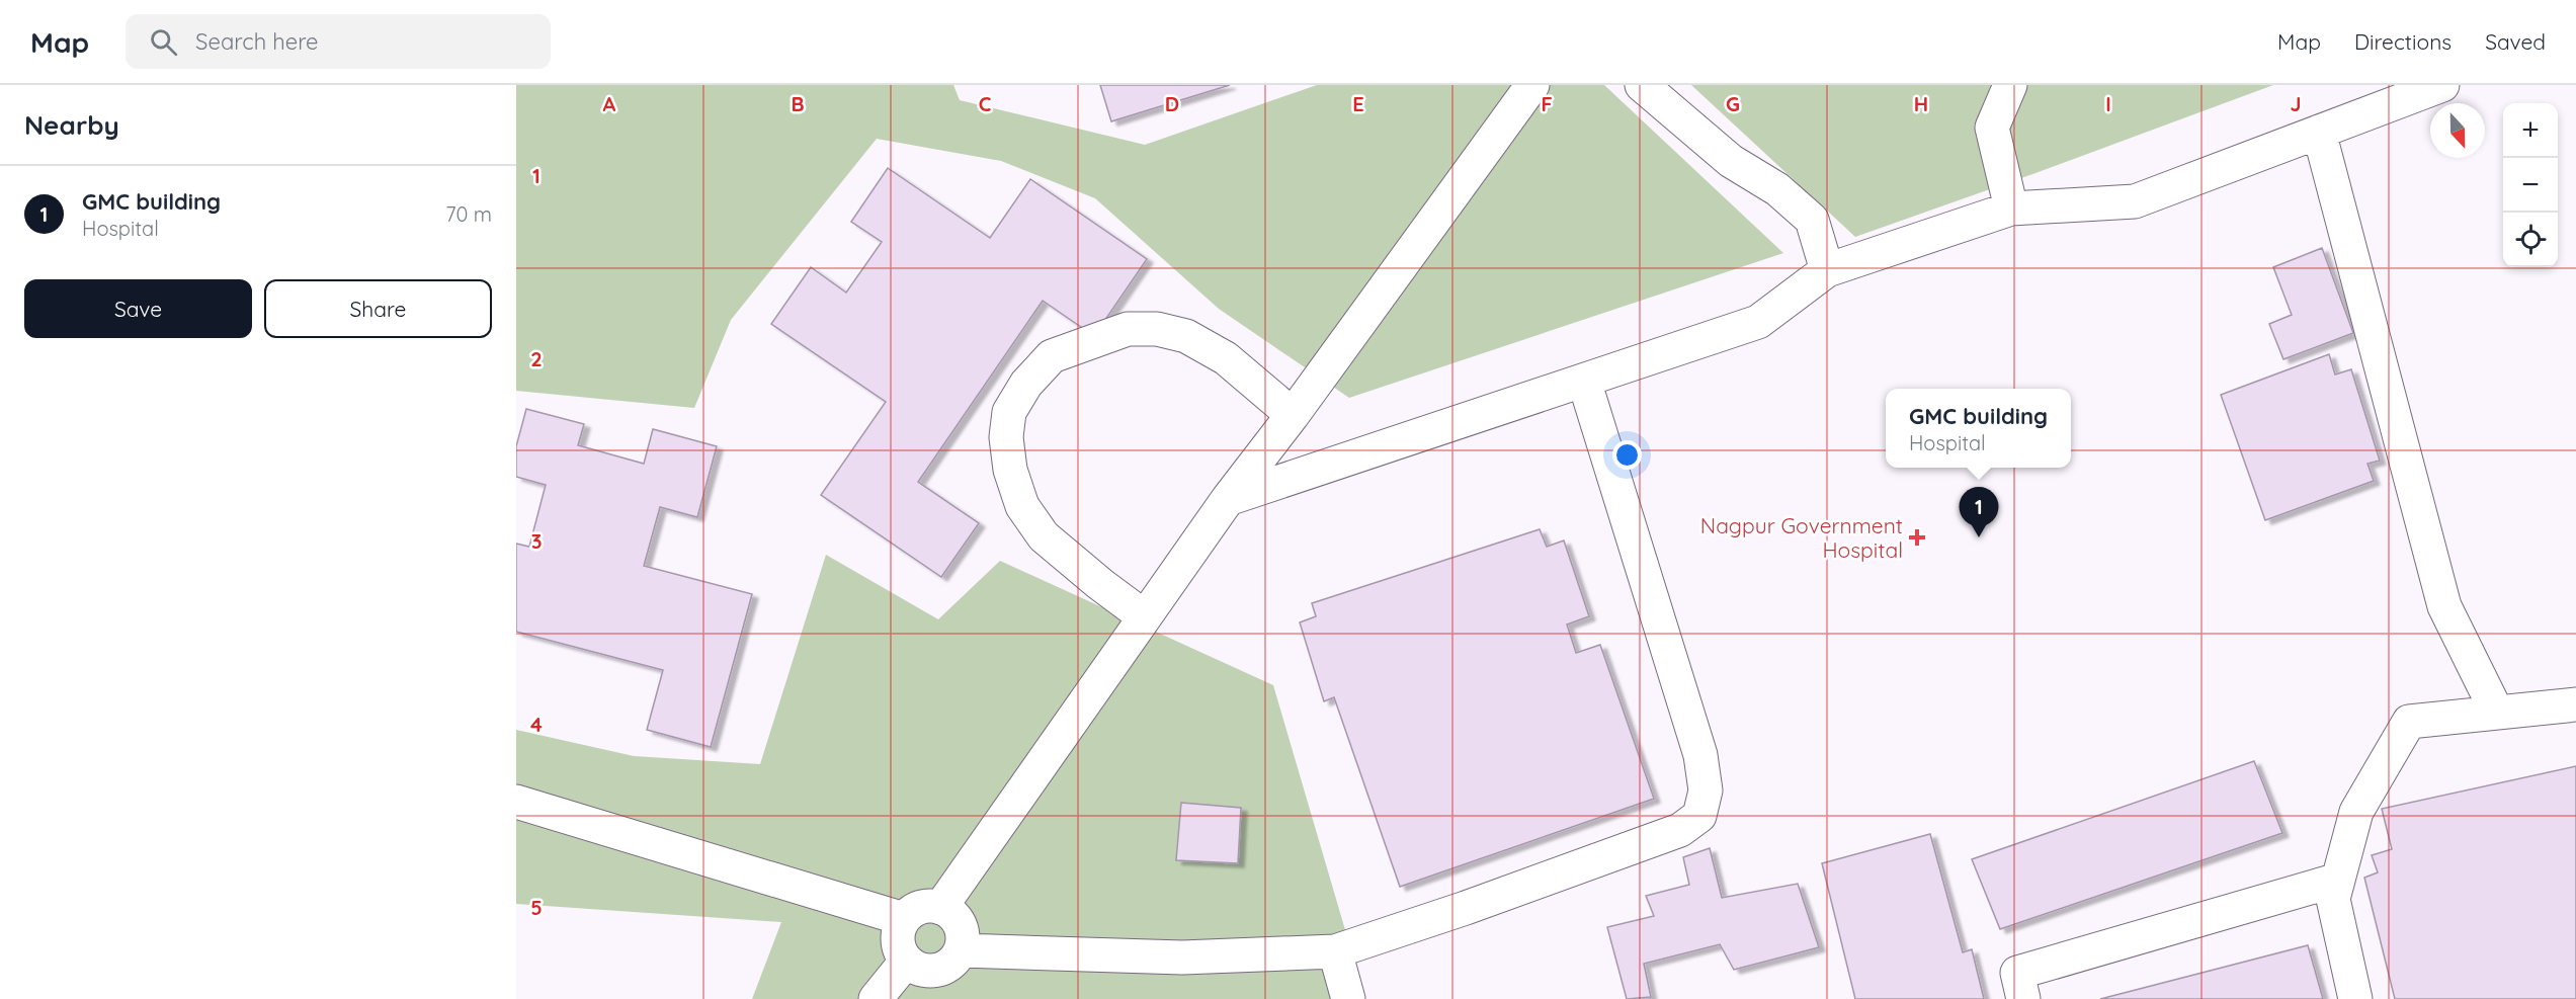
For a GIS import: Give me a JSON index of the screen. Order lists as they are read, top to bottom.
{
  "places": {
    "health": ["Nagpur Government Hospital"]
  },
  "north": "bottom",
  "page": {
    "header": "Map",
    "search": "Search here",
    "nav": ["Map", "Directions", "Saved"],
    "heading": "Nearby",
    "map_buttons": ["+", "−"],
    "list": [
      {
        "mark": "1",
        "name": "GMC building",
        "note": "Hospital",
        "value": "70 m"
      }
    ],
    "buttons": ["Save", "Share"],
    "popup": ["GMC building", "Hospital"],
    "pins": "1"
  },
  "grid": {
    "columns": [
      "A",
      "B",
      "C",
      "D",
      "E",
      "F",
      "G",
      "H",
      "I",
      "J"
    ],
    "rows": [
      "1",
      "2",
      "3",
      "4",
      "5"
    ]
  }
}
